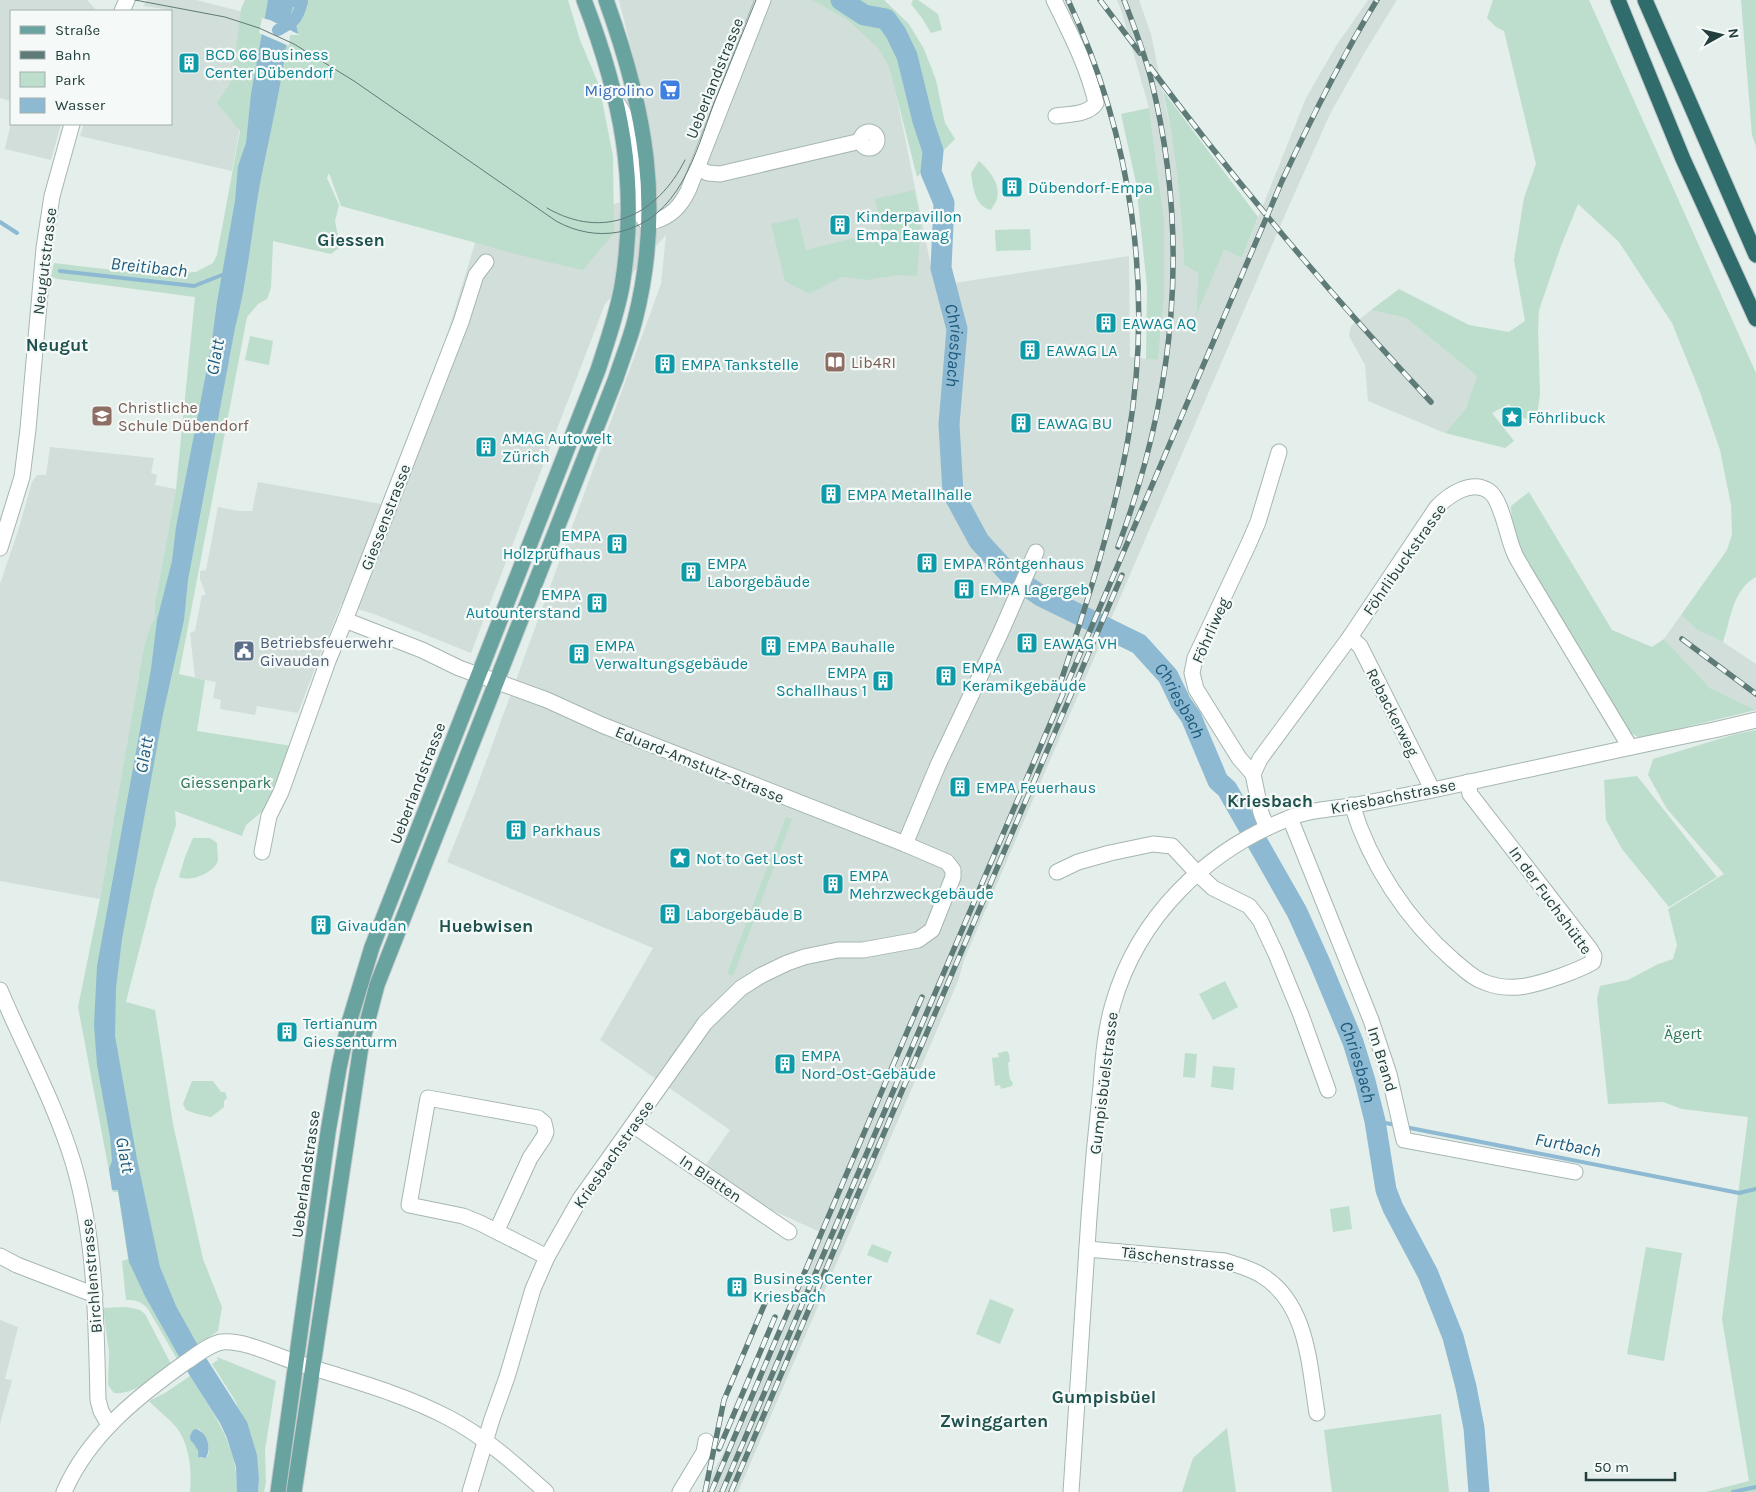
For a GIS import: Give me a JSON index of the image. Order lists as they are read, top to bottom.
{
  "streets": {
    "main road": ["Ueberlandstrasse"],
    "street": [
      "Neugutstrasse",
      "Giessenstrasse",
      "Föhrlibuckstrasse",
      "Föhrliweg",
      "Rebackerweg",
      "Eduard-Amstutz-Strasse",
      "Kriesbachstrasse",
      "In der Fuchshütte",
      "Im Brand",
      "Gumpisbüelstrasse",
      "In Blatten",
      "Täschenstrasse",
      "Birchlenstrasse"
    ]
  },
  "crossings": [
    ["Föhrlibuckstrasse", "Föhrliweg"],
    ["Föhrlibuckstrasse", "Rebackerweg"],
    ["Föhrlibuckstrasse", "Kriesbachstrasse"],
    ["Föhrliweg", "Kriesbachstrasse"],
    ["Rebackerweg", "Kriesbachstrasse"],
    ["Eduard-Amstutz-Strasse", "Kriesbachstrasse"],
    ["Kriesbachstrasse", "In der Fuchshütte"],
    ["Kriesbachstrasse", "Im Brand"],
    ["Kriesbachstrasse", "Gumpisbüelstrasse"],
    ["Kriesbachstrasse", "In Blatten"],
    ["Gumpisbüelstrasse", "Täschenstrasse"]
  ],
  "districts": [
    "Giessen",
    "Neugut",
    "Kriesbach",
    "Huebwisen",
    "Gumpisbüel",
    "Zwinggarten"
  ],
  "water": [
    "Breitibach",
    "Chriesbach",
    "Glatt",
    "Furtbach"
  ],
  "parks": ["Giessenpark", "Ägert"],
  "places": {
    "building": [
      "BCD 66 Business Center Dübendorf",
      "Dübendorf-Empa",
      "Kinderpavillon Empa Eawag",
      "EAWAG AQ",
      "EAWAG LA",
      "EMPA Tankstelle",
      "EAWAG BU",
      "AMAG Autowelt Zürich",
      "EMPA Metallhalle",
      "EMPA Holzprüfhaus",
      "EMPA Röntgenhaus",
      "EMPA Laborgebäude",
      "EMPA Lagergeb",
      "EMPA Autounterstand",
      "EAWAG VH",
      "EMPA Bauhalle",
      "EMPA Verwaltungsgebäude",
      "EMPA Keramikgebäude",
      "EMPA Schallhaus 1",
      "EMPA Feuerhaus",
      "Parkhaus",
      "EMPA Mehrzweckgebäude",
      "Laborgebäude B",
      "Givaudan",
      "Tertianum Giessenturm",
      "EMPA Nord-Ost-Gebäude",
      "Business Center Kriesbach"
    ],
    "supermarket": ["Migrolino"],
    "library": ["Lib4RI"],
    "school or university": ["Christliche Schule Dübendorf"],
    "place": ["Föhrlibuck", "Not to Get Lost"],
    "public building": ["Betriebsfeuerwehr Givaudan"]
  },
  "legend": [
    "Straße",
    "Bahn",
    "Park",
    "Wasser"
  ],
  "scale_bar": "50 m",
  "north": "right"
}
